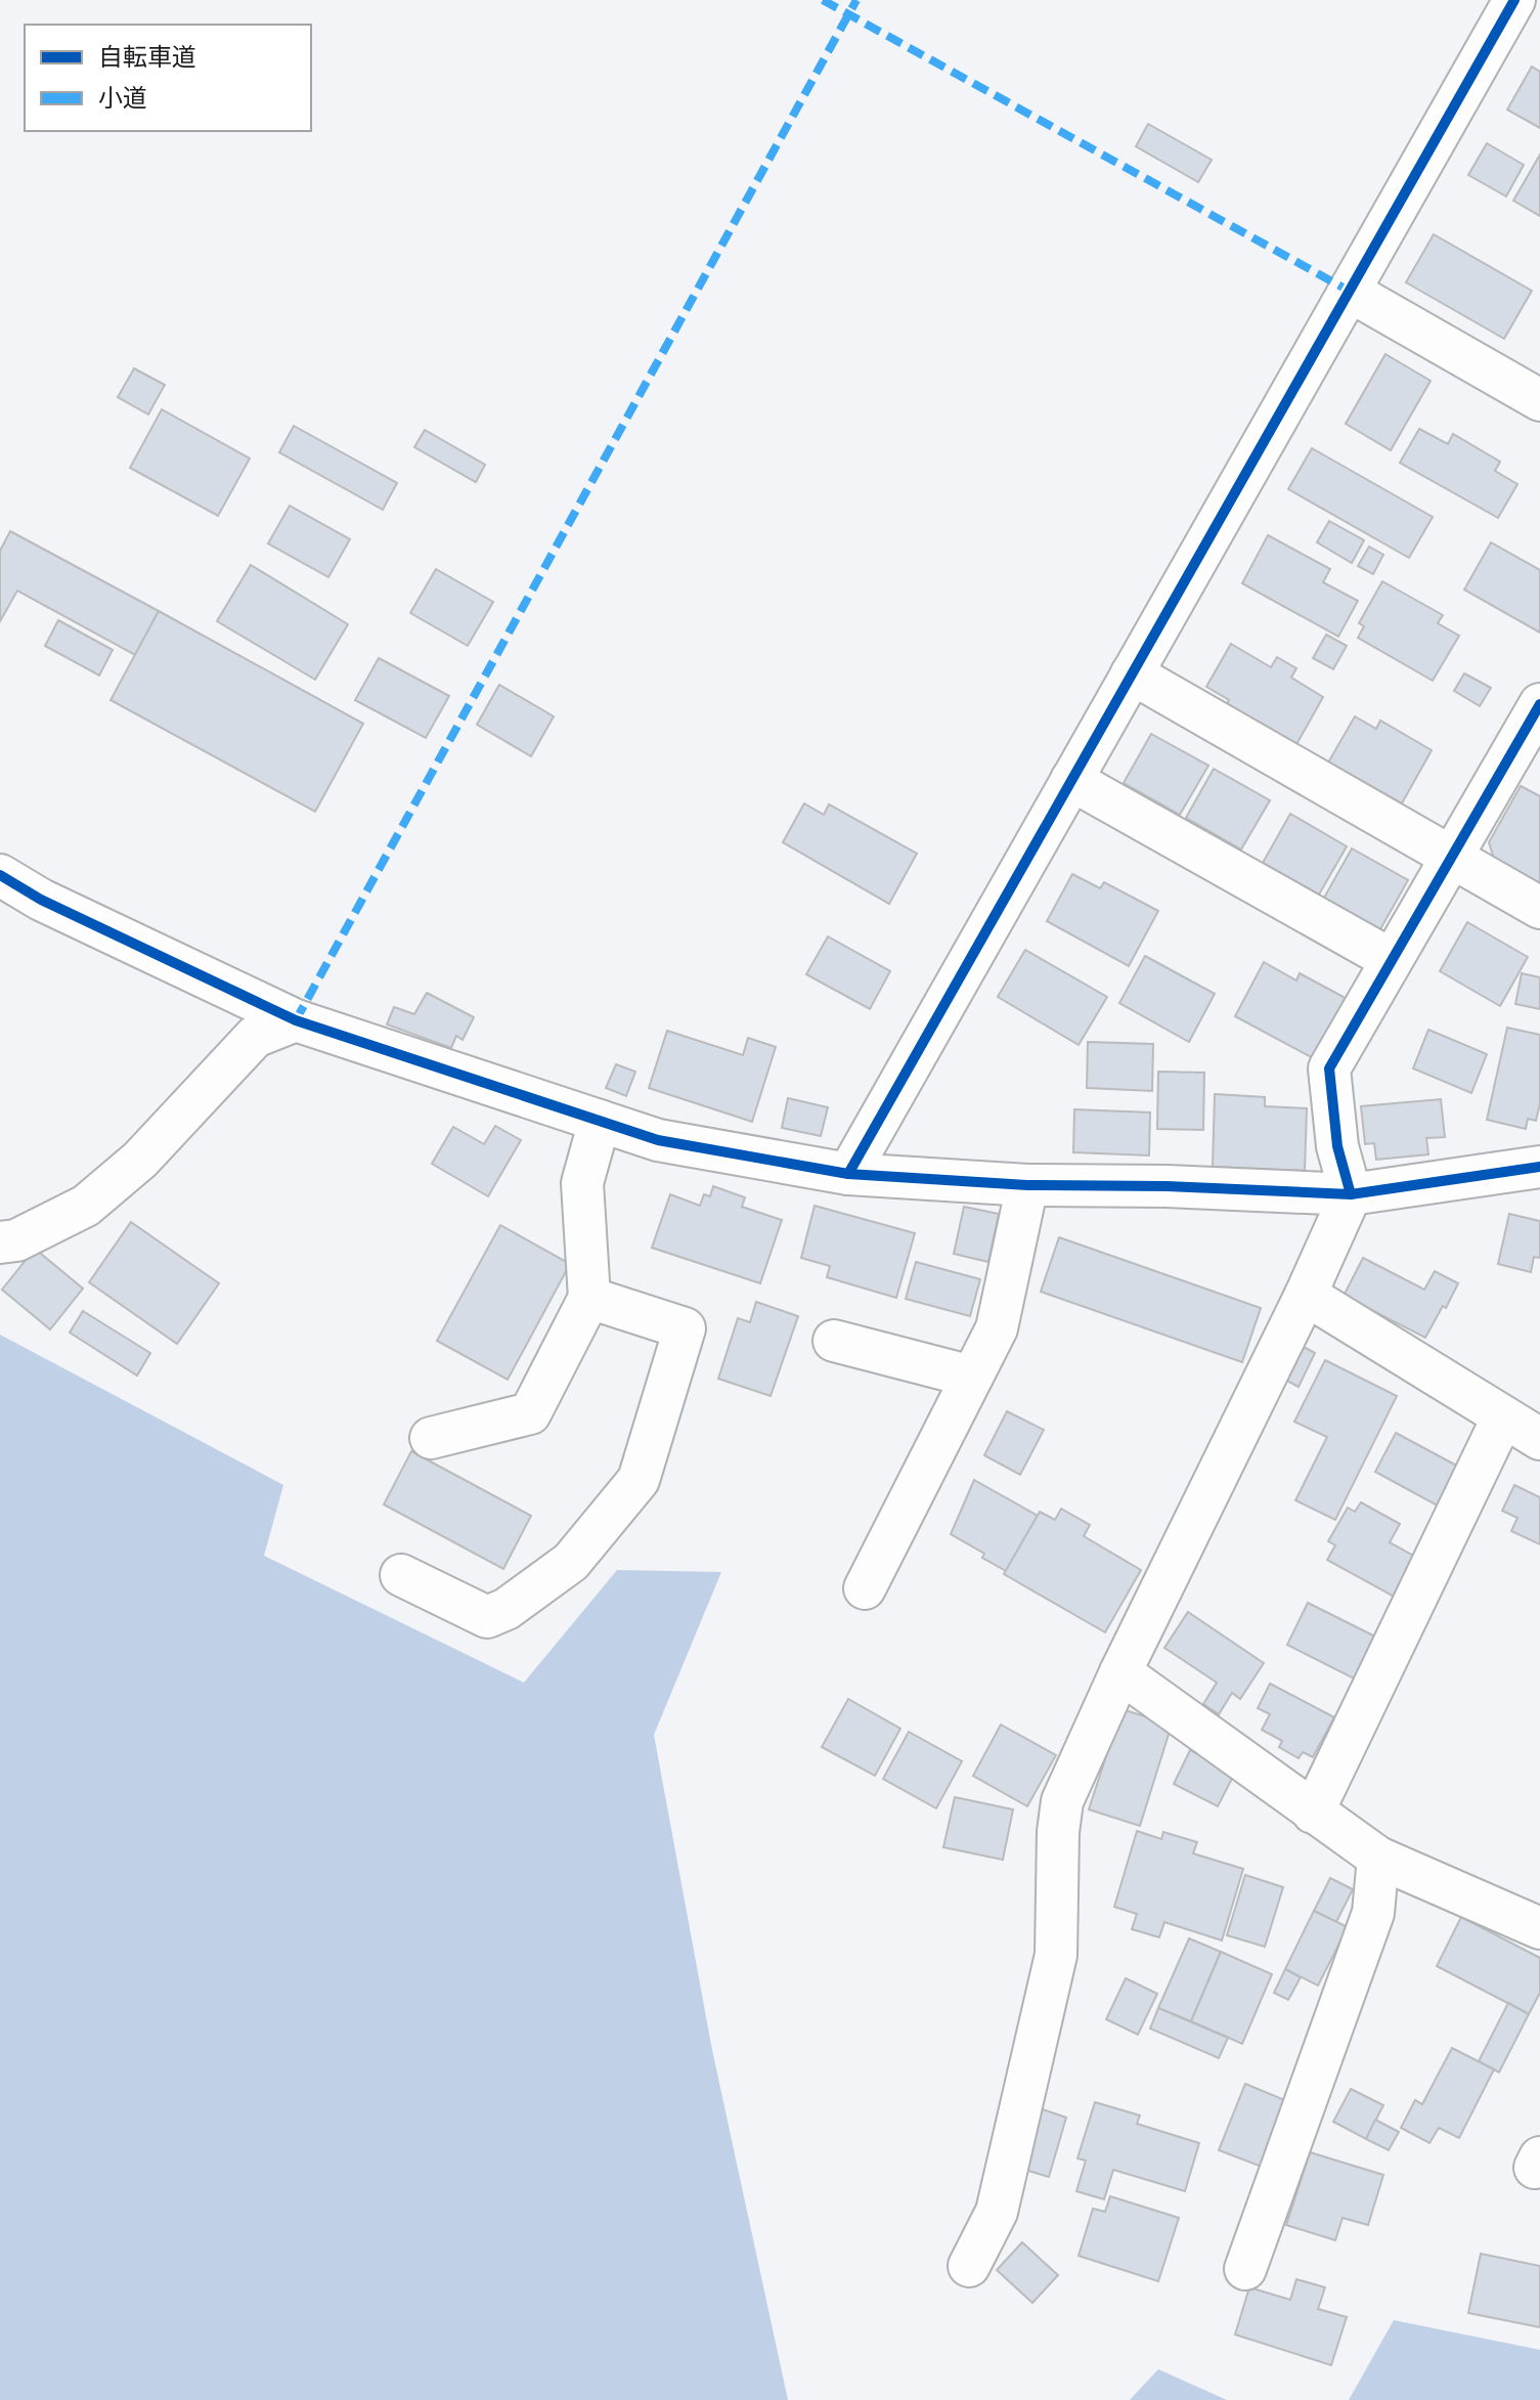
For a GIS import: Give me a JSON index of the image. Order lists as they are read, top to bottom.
{
  "legend": ["自転車道", "小道"]
}
